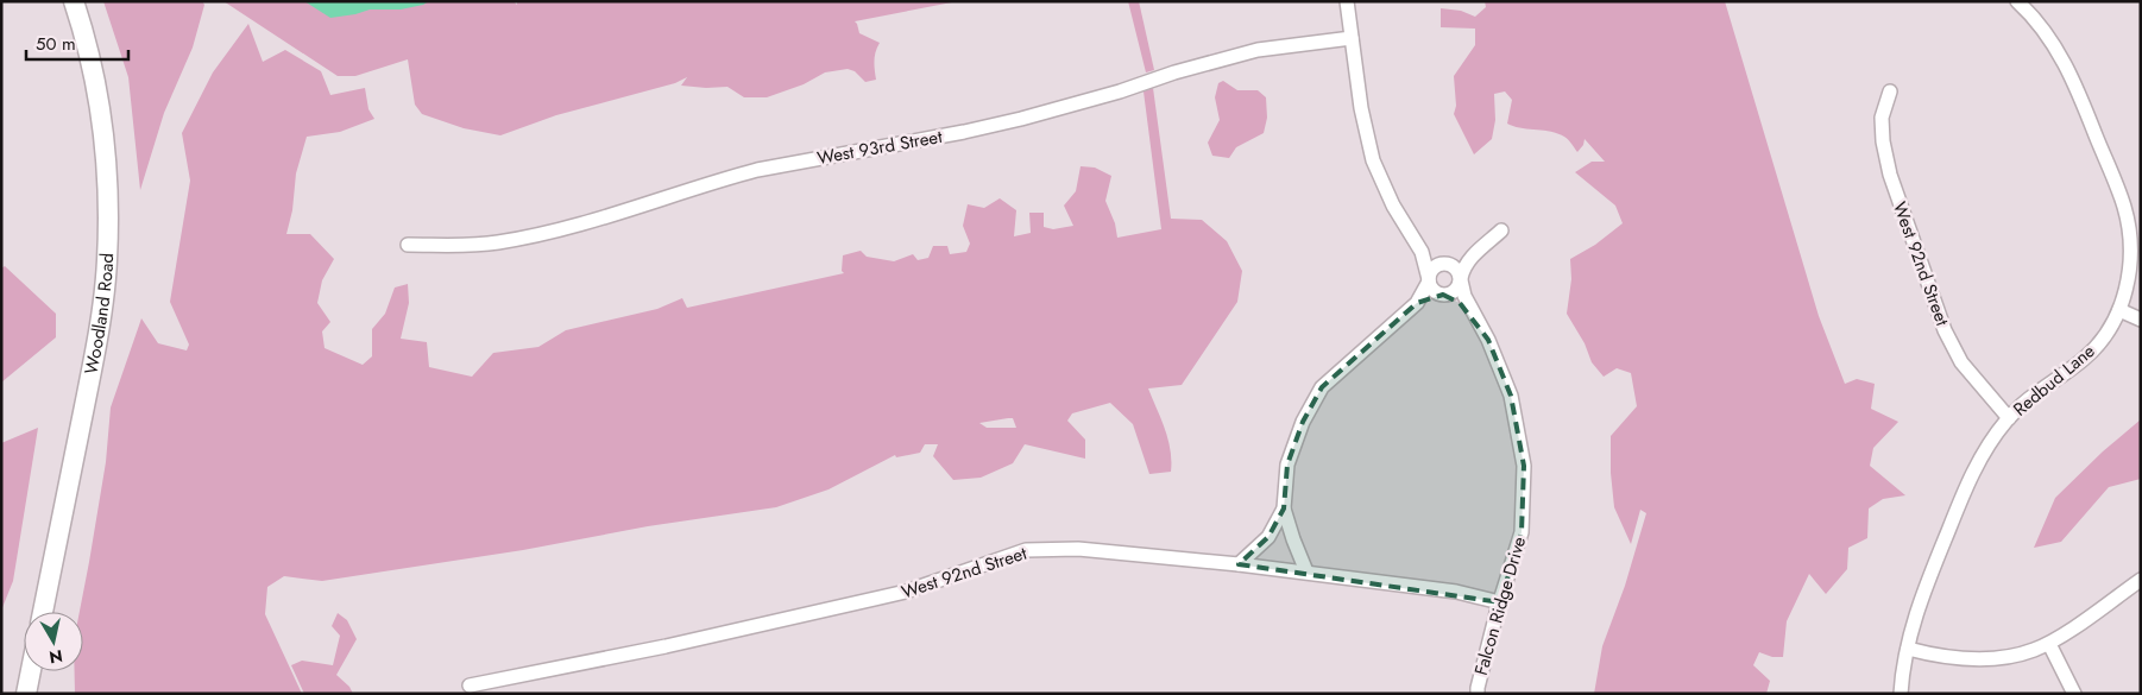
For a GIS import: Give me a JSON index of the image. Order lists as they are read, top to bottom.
{
  "streets": {
    "main road": ["Woodland Road"],
    "street": [
      "West 93rd Street",
      "West 92nd Street",
      "Redbud Lane",
      "Falcon Ridge Drive"
    ]
  },
  "crossings": [
    ["West 92nd Street", "Redbud Lane"],
    ["West 92nd Street", "Falcon Ridge Drive"]
  ],
  "scale_bar": "50 m",
  "north": "bottom"
}
